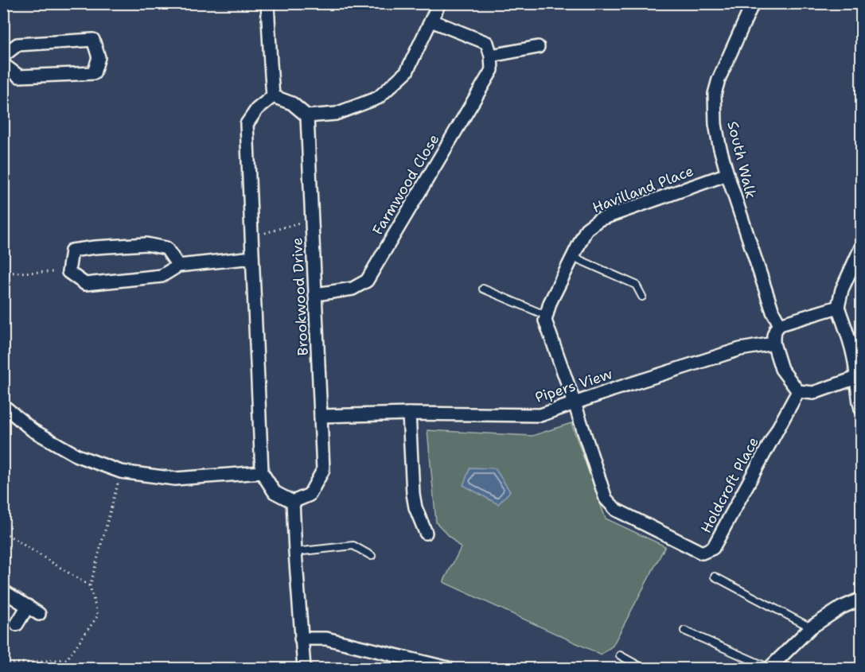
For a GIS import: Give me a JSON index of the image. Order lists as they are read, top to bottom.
{
  "streets": {
    "street": [
      "South Walk",
      "Farmwood Close",
      "Havilland Place",
      "Brookwood Drive",
      "Pipers View",
      "Holdcroft Place"
    ]
  },
  "crossings": [
    ["South Walk", "Havilland Place"],
    ["South Walk", "Pipers View"],
    ["South Walk", "Holdcroft Place"],
    ["Farmwood Close", "Brookwood Drive"],
    ["Brookwood Drive", "Pipers View"],
    ["Pipers View", "Holdcroft Place"]
  ]
}
